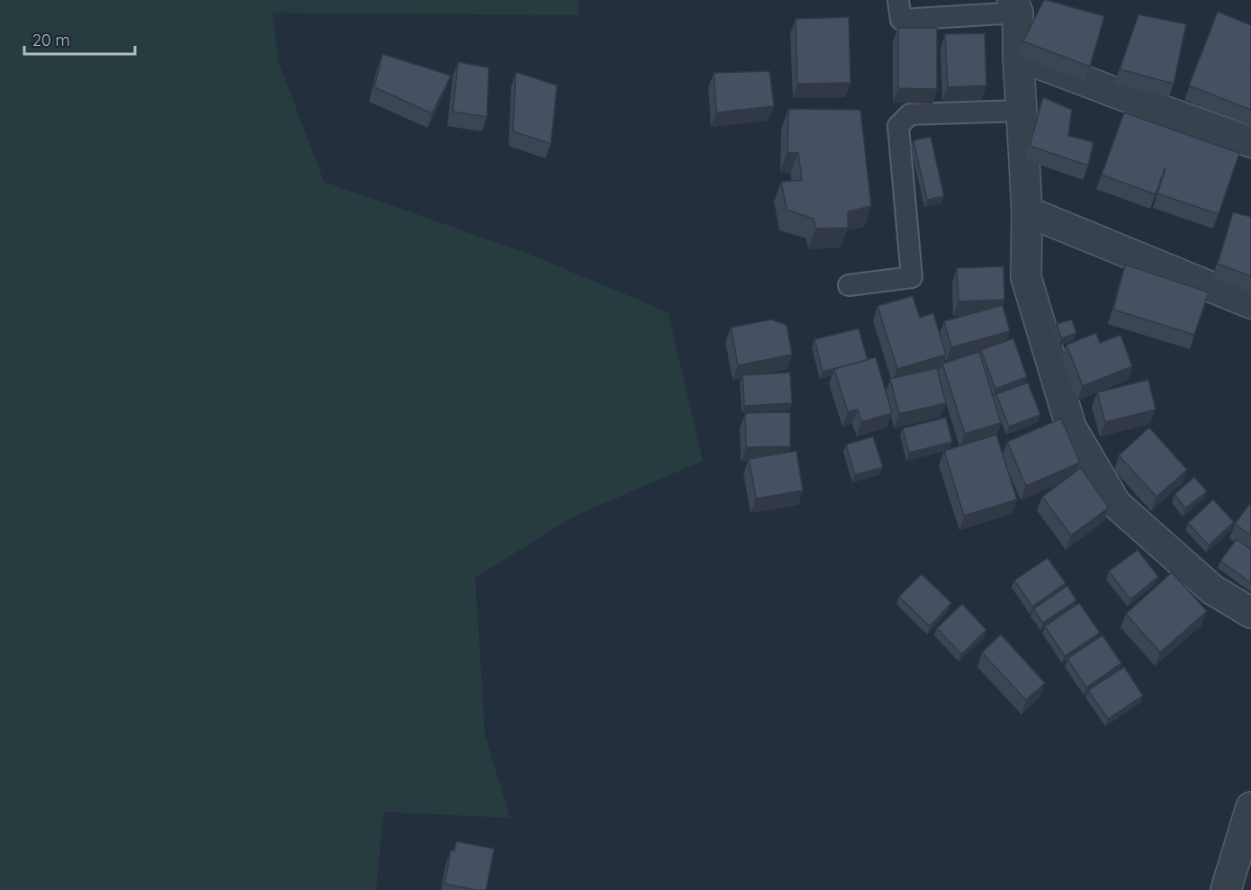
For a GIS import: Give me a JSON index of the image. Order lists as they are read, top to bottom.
{
  "scale_bar": "20 m"
}
